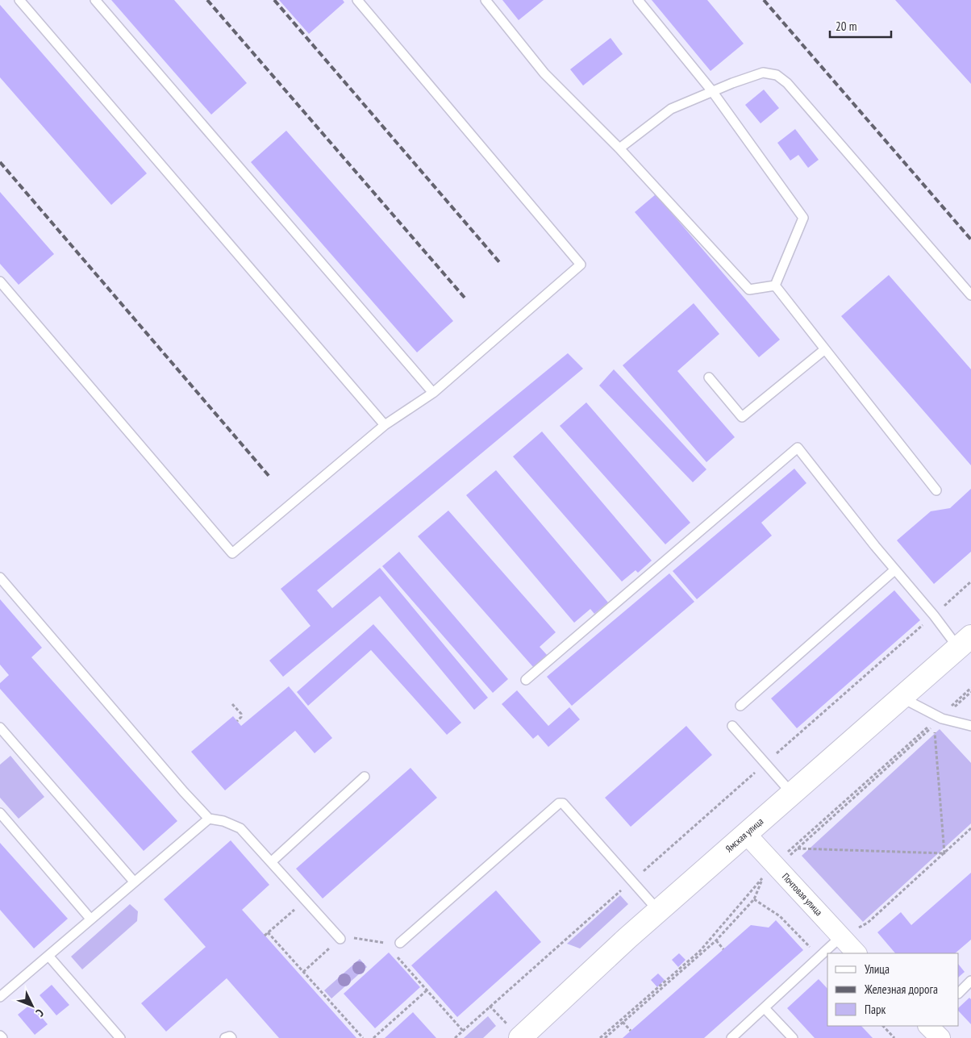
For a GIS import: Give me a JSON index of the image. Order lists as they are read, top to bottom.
{
  "streets": {
    "main road": ["Ямская улица"],
    "street": ["Почтовая улица"]
  },
  "crossings": [
    ["Ямская улица", "Почтовая улица"]
  ],
  "legend": ["Улица", "Железная дорога", "Парк"],
  "scale_bar": "20 m",
  "north": "bottom right"
}
